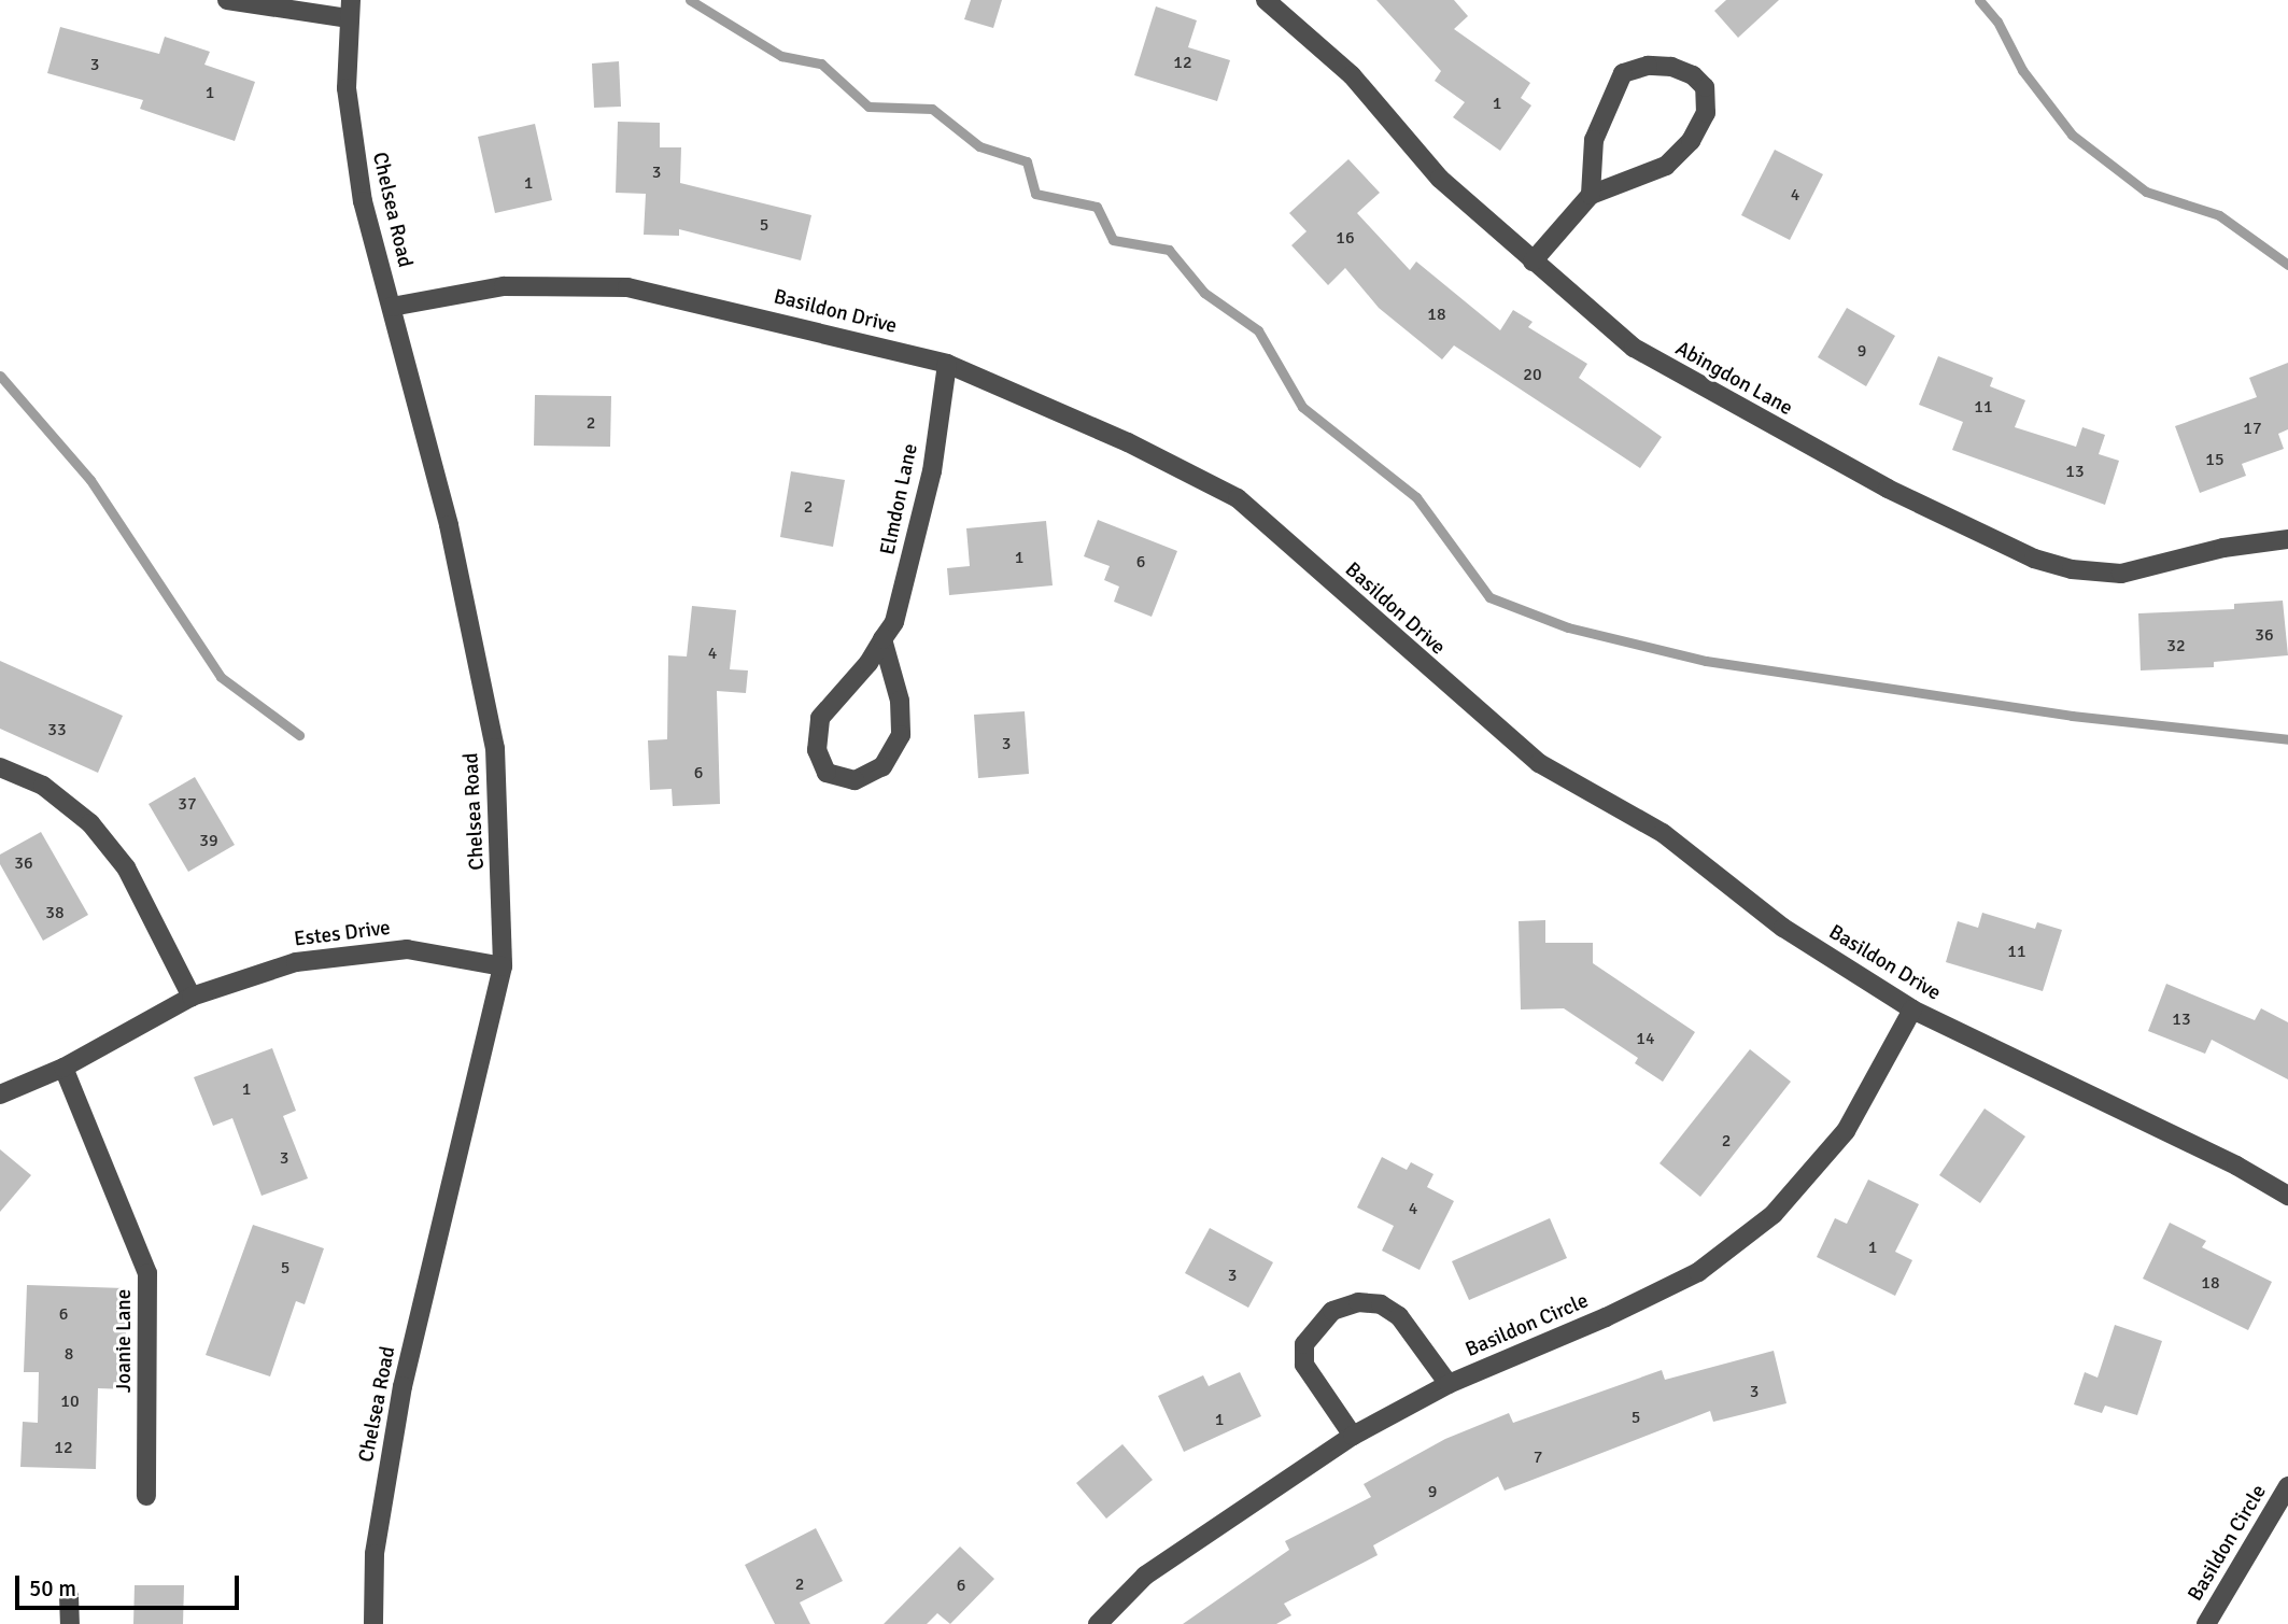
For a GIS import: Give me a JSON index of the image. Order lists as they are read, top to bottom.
{
  "streets": {
    "street": [
      "Chelsea Road",
      "Basildon Drive",
      "Abingdon Lane",
      "Elmdon Lane",
      "Estes Drive",
      "Basildon Circle",
      "Joanie Lane"
    ]
  },
  "crossings": [
    ["Chelsea Road", "Basildon Drive"],
    ["Chelsea Road", "Estes Drive"],
    ["Basildon Drive", "Elmdon Lane"],
    ["Basildon Drive", "Basildon Circle"],
    ["Estes Drive", "Joanie Lane"]
  ],
  "house_numbers": [
    "12",
    "3",
    "1",
    "1",
    "3",
    "1",
    "4",
    "5",
    "16",
    "18",
    "9",
    "20",
    "11",
    "2",
    "17",
    "15",
    "13",
    "2",
    "1",
    "6",
    "36",
    "32",
    "4",
    "33",
    "3",
    "6",
    "37",
    "39",
    "36",
    "38",
    "11",
    "13",
    "14",
    "1",
    "2",
    "3",
    "4",
    "1",
    "5",
    "3",
    "18",
    "6",
    "8",
    "3",
    "10",
    "5",
    "1",
    "12",
    "7",
    "9",
    "2",
    "6"
  ],
  "scale_bar": "50 m"
}
